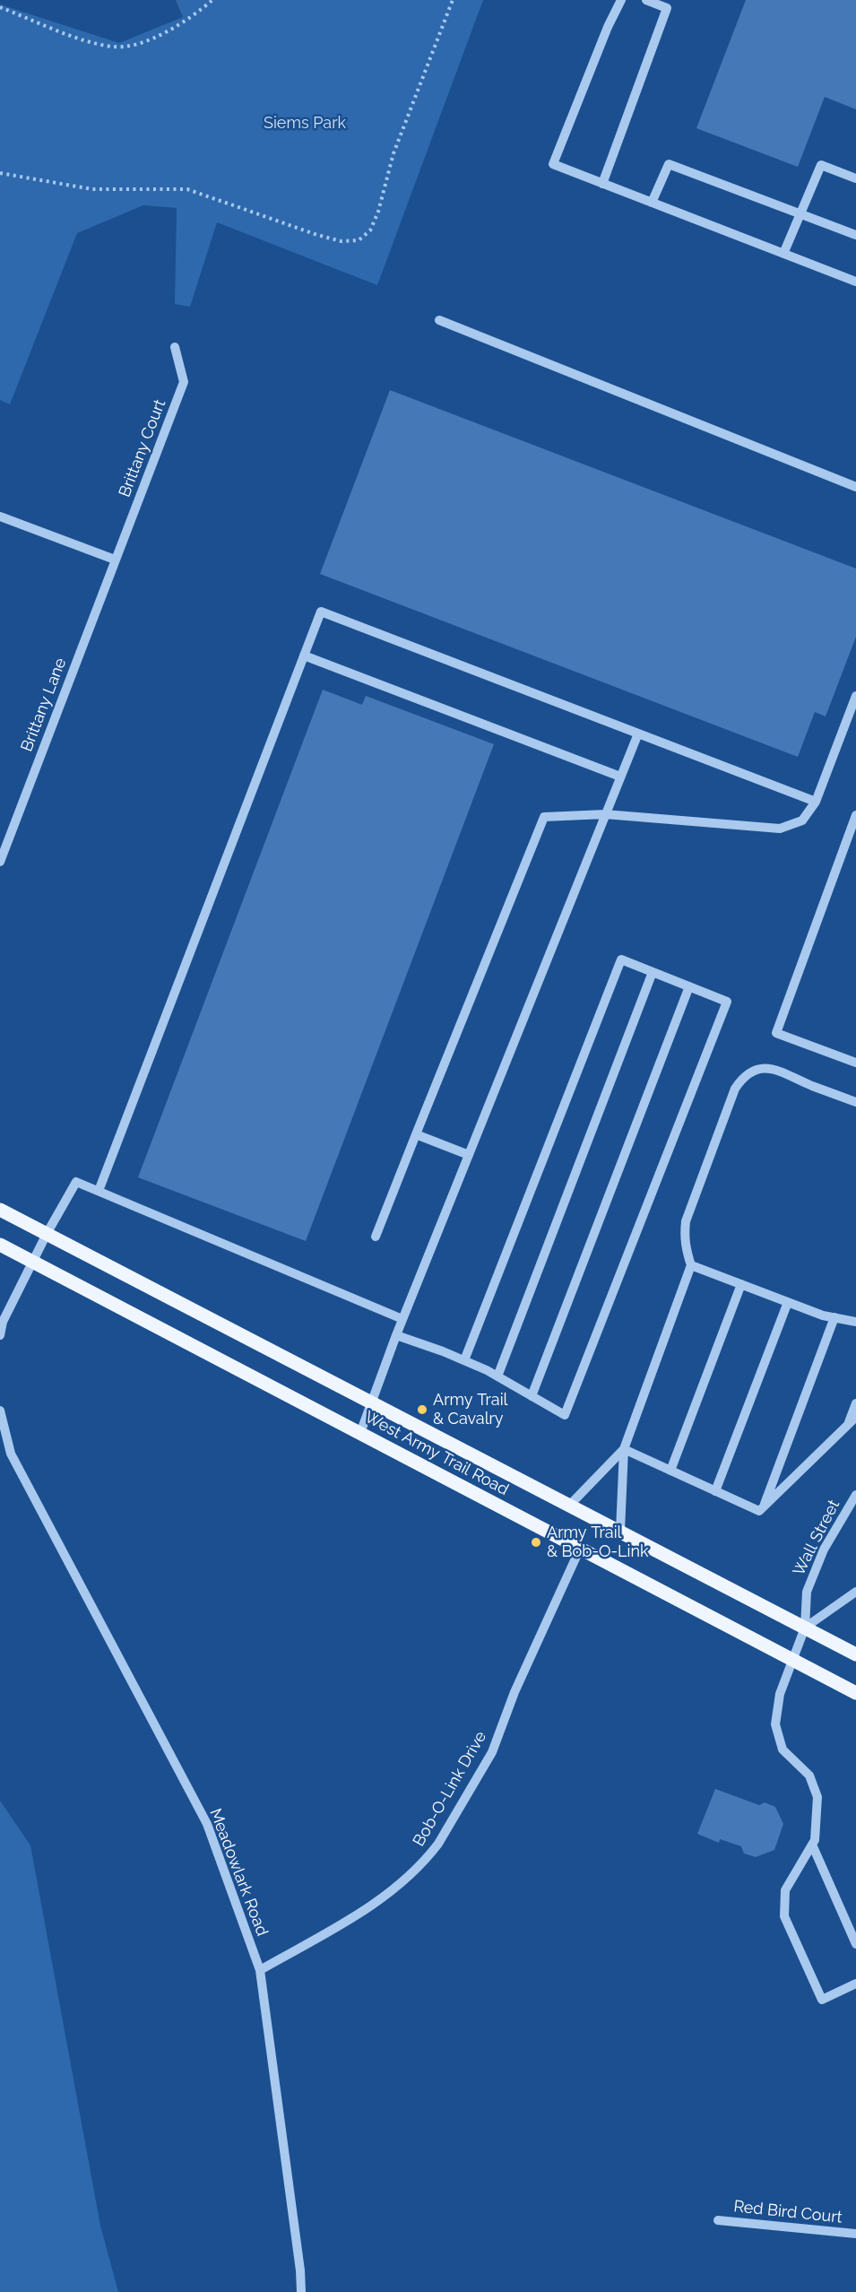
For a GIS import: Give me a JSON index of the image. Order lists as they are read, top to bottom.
{
  "streets": {
    "main road": ["West Army Trail Road"],
    "street": [
      "Brittany Court",
      "Brittany Lane",
      "Wall Street",
      "Bob-O-Link Drive",
      "Meadowlark Road",
      "Red Bird Court"
    ]
  },
  "crossings": [
    ["Brittany Court", "Brittany Lane"],
    ["West Army Trail Road", "Wall Street"],
    ["West Army Trail Road", "Bob-O-Link Drive"],
    ["Bob-O-Link Drive", "Meadowlark Road"]
  ],
  "parks": ["Siems Park"],
  "places": ["Army Trail & Cavalry", "Army Trail & Bob-O-Link"]
}
